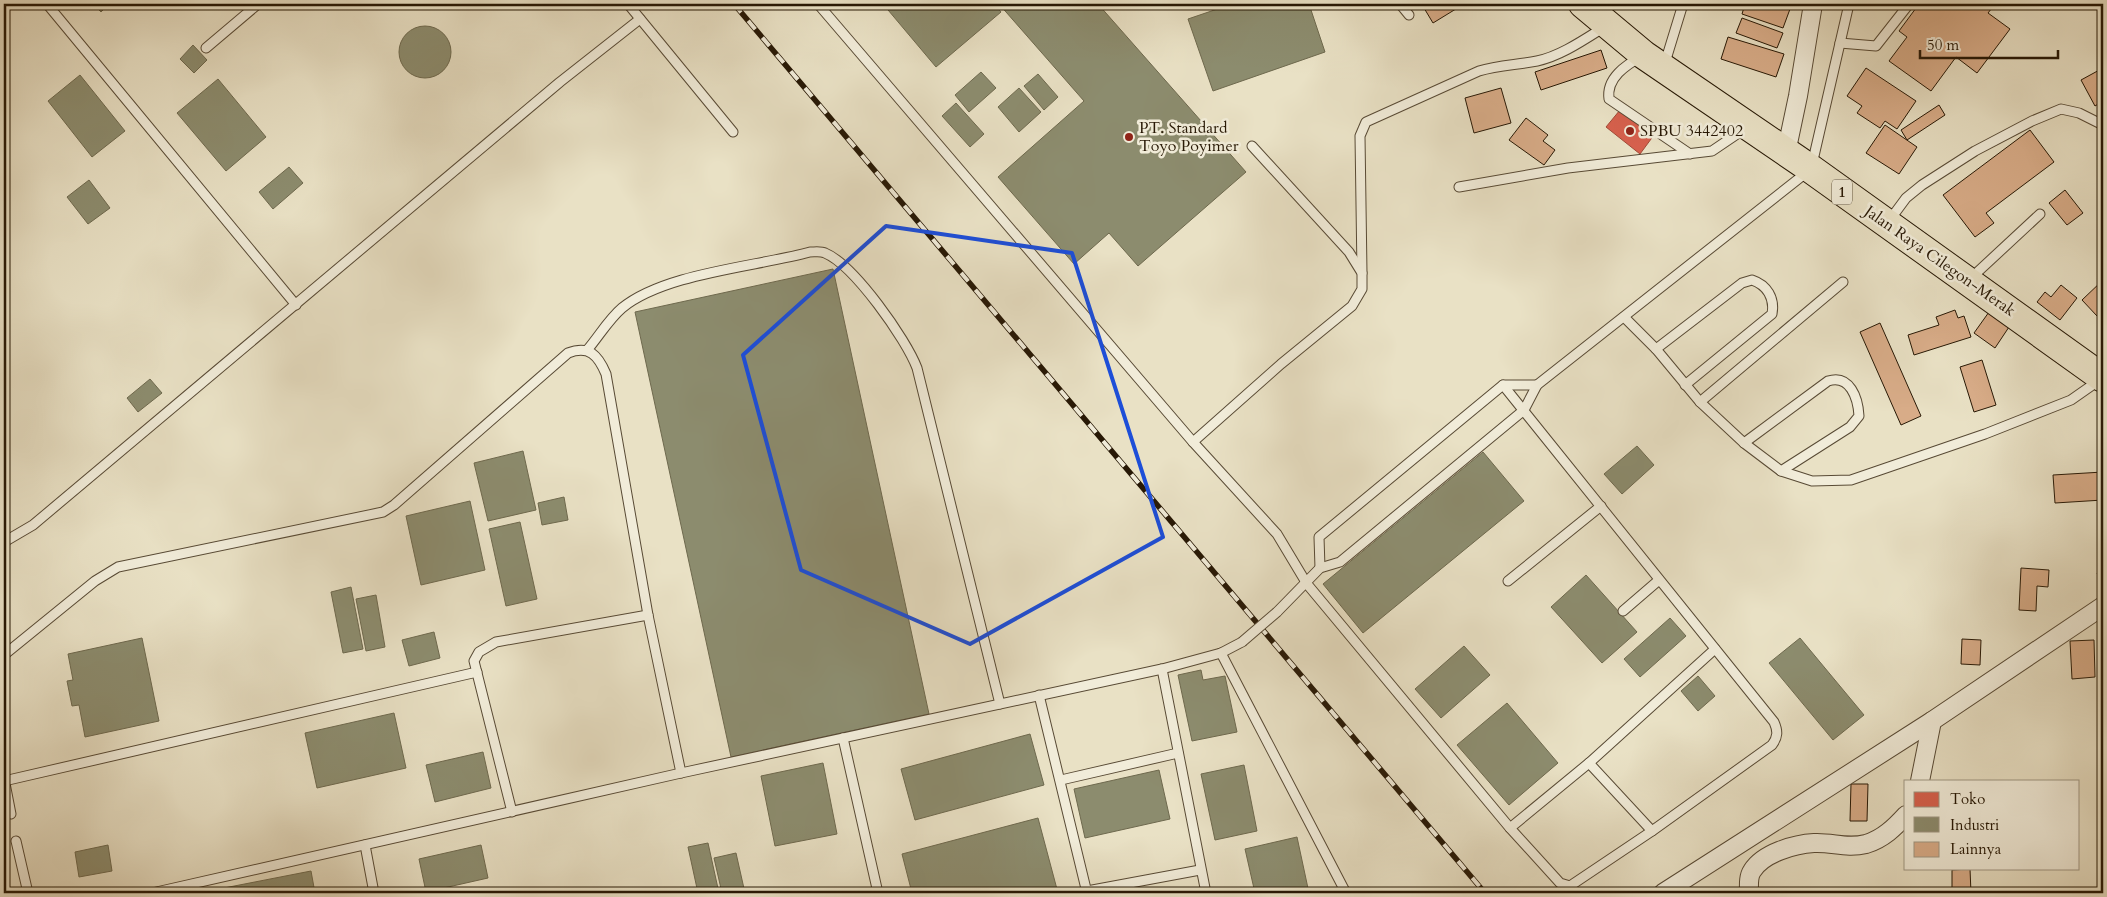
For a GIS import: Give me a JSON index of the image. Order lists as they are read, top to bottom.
{
  "streets": {
    "highway": ["1", "Jalan Raya Cilegon-Merak"]
  },
  "places": ["SPBU 3442402", "PT. Standard Toyo Poyimer"],
  "legend": ["Toko", "Industri", "Lainnya"],
  "scale_bar": "50 m"
}
